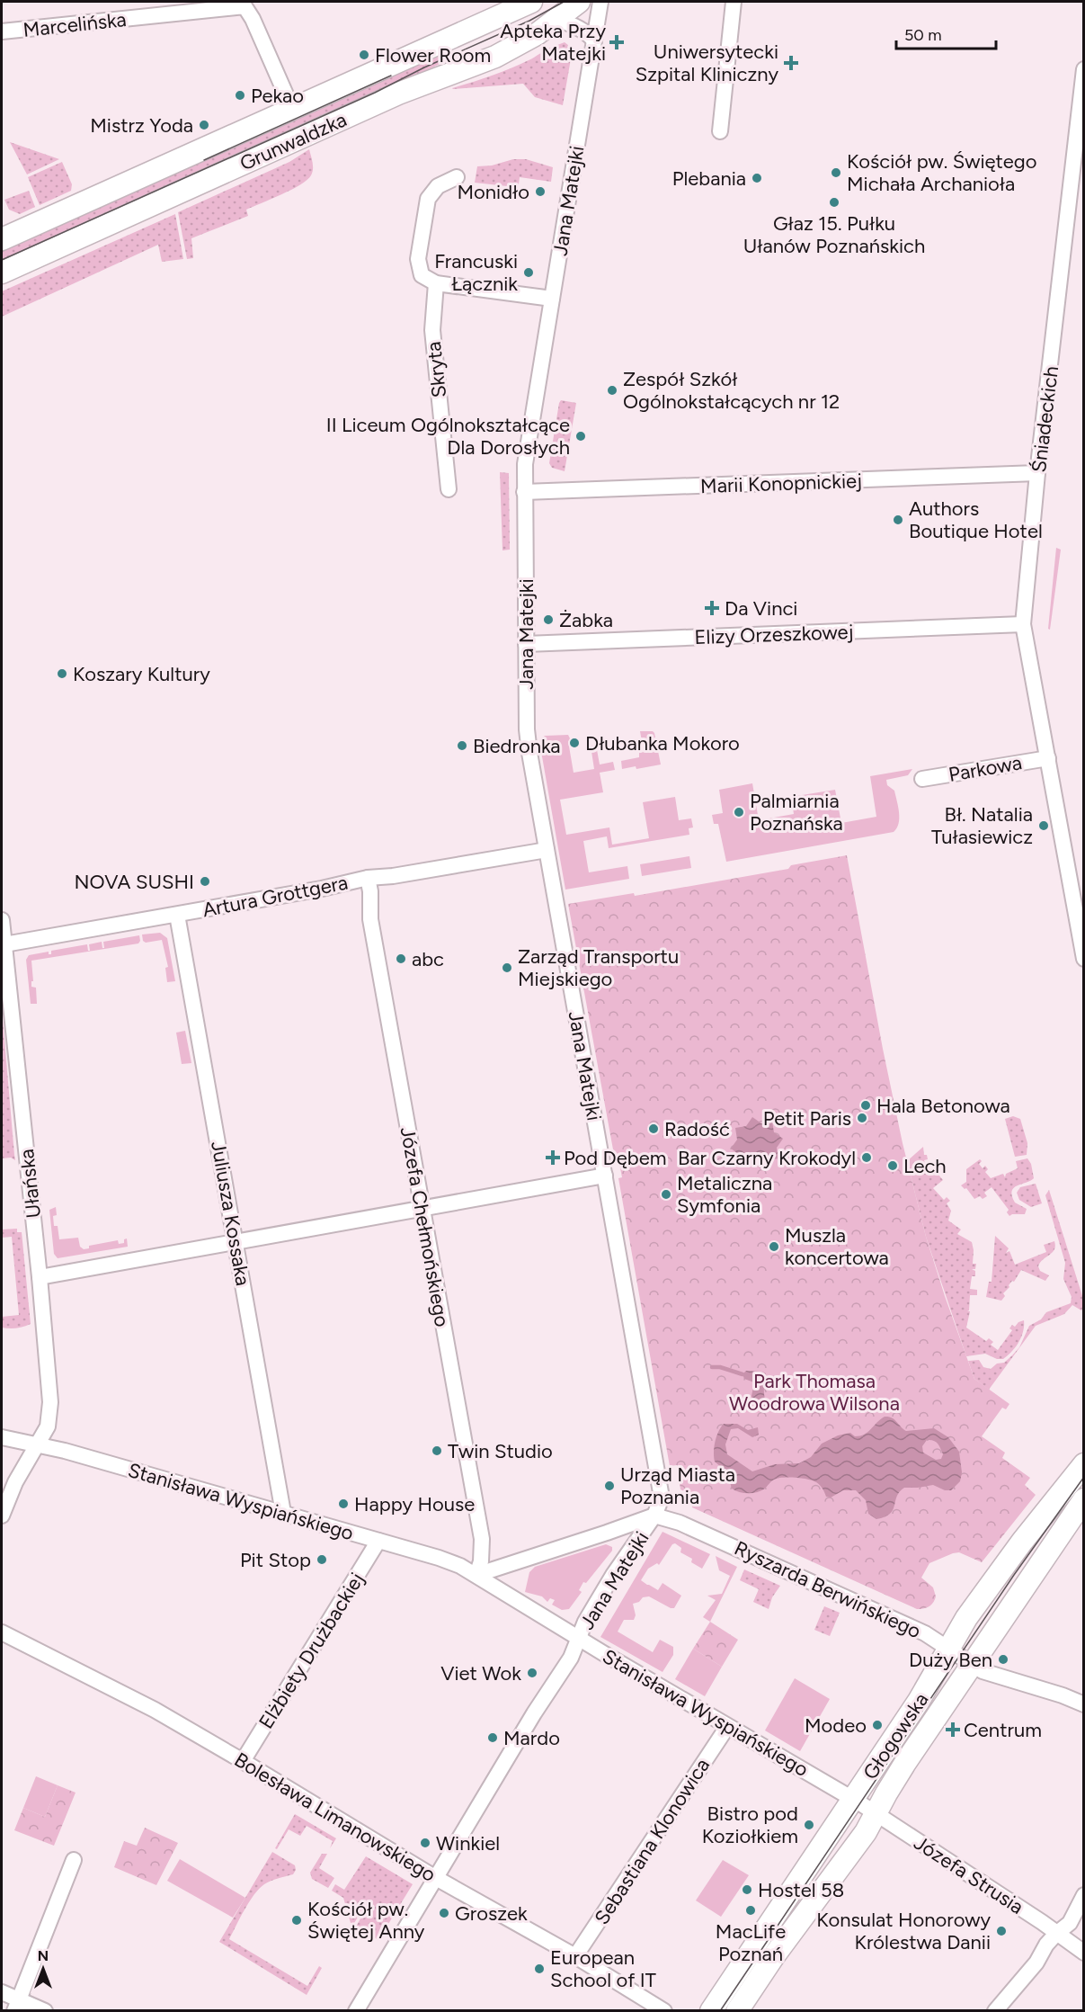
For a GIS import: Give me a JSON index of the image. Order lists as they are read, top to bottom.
{
  "streets": {
    "street": [
      "Marcelińska",
      "Grunwaldzka",
      "Jana Matejki",
      "Skryta",
      "Śniadeckich",
      "Marii Konopnickiej",
      "Elizy Orzeszkowej",
      "Parkowa",
      "Artura Grottgera",
      "Ułańska",
      "Juliusza Kossaka",
      "Józefa Chełmońskiego",
      "Stanisława Wyspiańskiego",
      "Ryszarda Berwińskiego",
      "Elżbiety Drużbackiej",
      "Głogowska",
      "Bolesława Limanowskiego",
      "Sebastiana Klonowica",
      "Józefa Strusia"
    ]
  },
  "crossings": [
    ["Marcelińska", "Grunwaldzka"],
    ["Jana Matejki", "Marii Konopnickiej"],
    ["Jana Matejki", "Elizy Orzeszkowej"],
    ["Jana Matejki", "Artura Grottgera"],
    ["Jana Matejki", "Stanisława Wyspiańskiego"],
    ["Jana Matejki", "Ryszarda Berwińskiego"],
    ["Jana Matejki", "Bolesława Limanowskiego"],
    ["Śniadeckich", "Marii Konopnickiej"],
    ["Śniadeckich", "Elizy Orzeszkowej"],
    ["Śniadeckich", "Parkowa"],
    ["Artura Grottgera", "Ułańska"],
    ["Artura Grottgera", "Juliusza Kossaka"],
    ["Artura Grottgera", "Józefa Chełmońskiego"],
    ["Ułańska", "Stanisława Wyspiańskiego"],
    ["Juliusza Kossaka", "Stanisława Wyspiańskiego"],
    ["Józefa Chełmońskiego", "Stanisława Wyspiańskiego"],
    ["Stanisława Wyspiańskiego", "Elżbiety Drużbackiej"],
    ["Stanisława Wyspiańskiego", "Głogowska"],
    ["Stanisława Wyspiańskiego", "Sebastiana Klonowica"],
    ["Stanisława Wyspiańskiego", "Józefa Strusia"],
    ["Ryszarda Berwińskiego", "Głogowska"],
    ["Elżbiety Drużbackiej", "Bolesława Limanowskiego"],
    ["Głogowska", "Józefa Strusia"],
    ["Bolesława Limanowskiego", "Sebastiana Klonowica"]
  ],
  "parks": ["Park Thomasa Woodrowa Wilsona"],
  "places": {
    "health": [
      "Apteka Przy Matejki",
      "Uniwersytecki Szpital Kliniczny",
      "Da Vinci",
      "Pod Dębem",
      "Centrum"
    ],
    "other": [
      "Flower Room",
      "Pekao",
      "Mistrz Yoda",
      "Kościół pw. Świętego Michała Archanioła",
      "Plebania",
      "Monidło",
      "Głaz 15. Pułku Ułanów Poznańskich",
      "Francuski Łącznik",
      "Zespół Szkół Ogólnokstałcących nr 12",
      "II Liceum Ogólnokształcące Dla Dorosłych",
      "Authors Boutique Hotel",
      "Żabka",
      "Koszary Kultury",
      "Dłubanka Mokoro",
      "Biedronka",
      "Palmiarnia Poznańska",
      "Bł. Natalia Tułasiewicz",
      "NOVA SUSHI",
      "abc",
      "Zarząd Transportu Miejskiego",
      "Hala Betonowa",
      "Petit Paris",
      "Radość",
      "Bar Czarny Krokodyl",
      "Lech",
      "Metaliczna Symfonia",
      "Muszla koncertowa",
      "Twin Studio",
      "Urząd Miasta Poznania",
      "Happy House",
      "Pit Stop",
      "Duży Ben",
      "Viet Wok",
      "Modeo",
      "Mardo",
      "Bistro pod Koziołkiem",
      "Winkiel",
      "Hostel 58",
      "MacLife Poznań",
      "Groszek",
      "Kościół pw. Świętej Anny",
      "Konsulat Honorowy Królestwa Danii",
      "European School of IT"
    ]
  },
  "scale_bar": "50 m",
  "north": "top"
}
